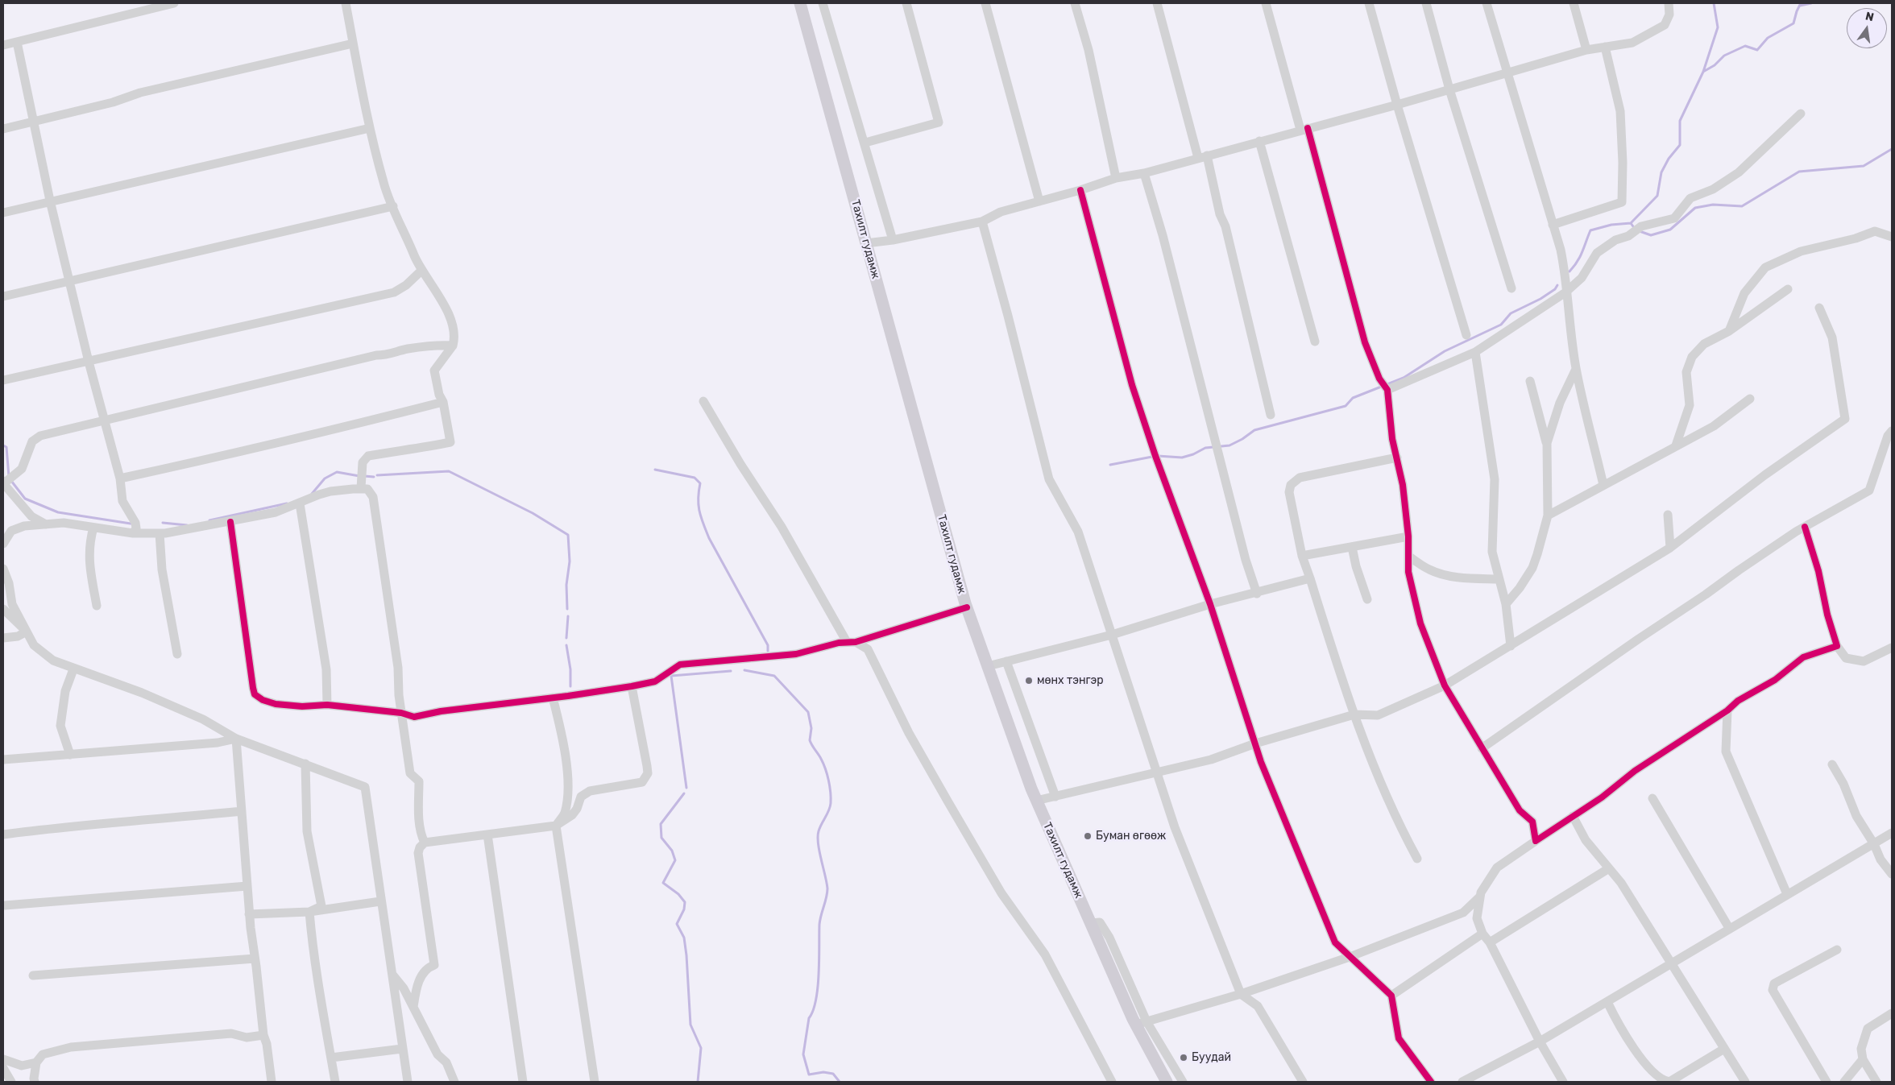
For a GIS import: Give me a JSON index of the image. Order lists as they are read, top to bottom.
{
  "streets": {
    "main road": ["Тахилт гудамж"]
  },
  "places": ["мөнх тэнгэр", "Буман өгөөж", "Буудай"],
  "north": "top"
}
